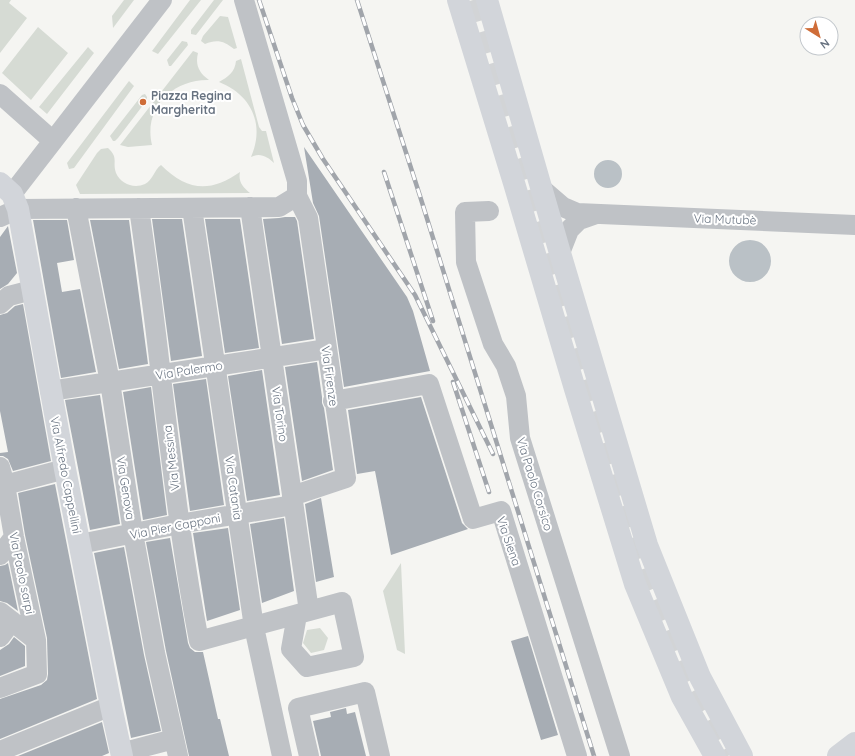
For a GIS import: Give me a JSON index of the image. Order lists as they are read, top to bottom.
{
  "streets": {
    "street": [
      "Via Mutubè",
      "Via Palermo",
      "Via Firenze",
      "Via Torino",
      "Via Messina",
      "Via Alfredo Cappellini",
      "Via Paolo Corsico",
      "Via Genova",
      "Via Catania",
      "Via Pier Capponi",
      "Via Siena",
      "Via Paolo sarpi"
    ]
  },
  "crossings": [
    ["Via Palermo", "Via Firenze"],
    ["Via Palermo", "Via Torino"],
    ["Via Palermo", "Via Messina"],
    ["Via Palermo", "Via Alfredo Cappellini"],
    ["Via Palermo", "Via Genova"],
    ["Via Palermo", "Via Catania"],
    ["Via Firenze", "Via Torino"],
    ["Via Firenze", "Via Pier Capponi"],
    ["Via Firenze", "Via Siena"],
    ["Via Torino", "Via Messina"],
    ["Via Torino", "Via Catania"],
    ["Via Torino", "Via Pier Capponi"],
    ["Via Messina", "Via Catania"],
    ["Via Messina", "Via Pier Capponi"],
    ["Via Alfredo Cappellini", "Via Pier Capponi"],
    ["Via Genova", "Via Pier Capponi"],
    ["Via Catania", "Via Pier Capponi"]
  ],
  "places": ["Piazza Regina Margherita"],
  "north": "bottom right"
}
